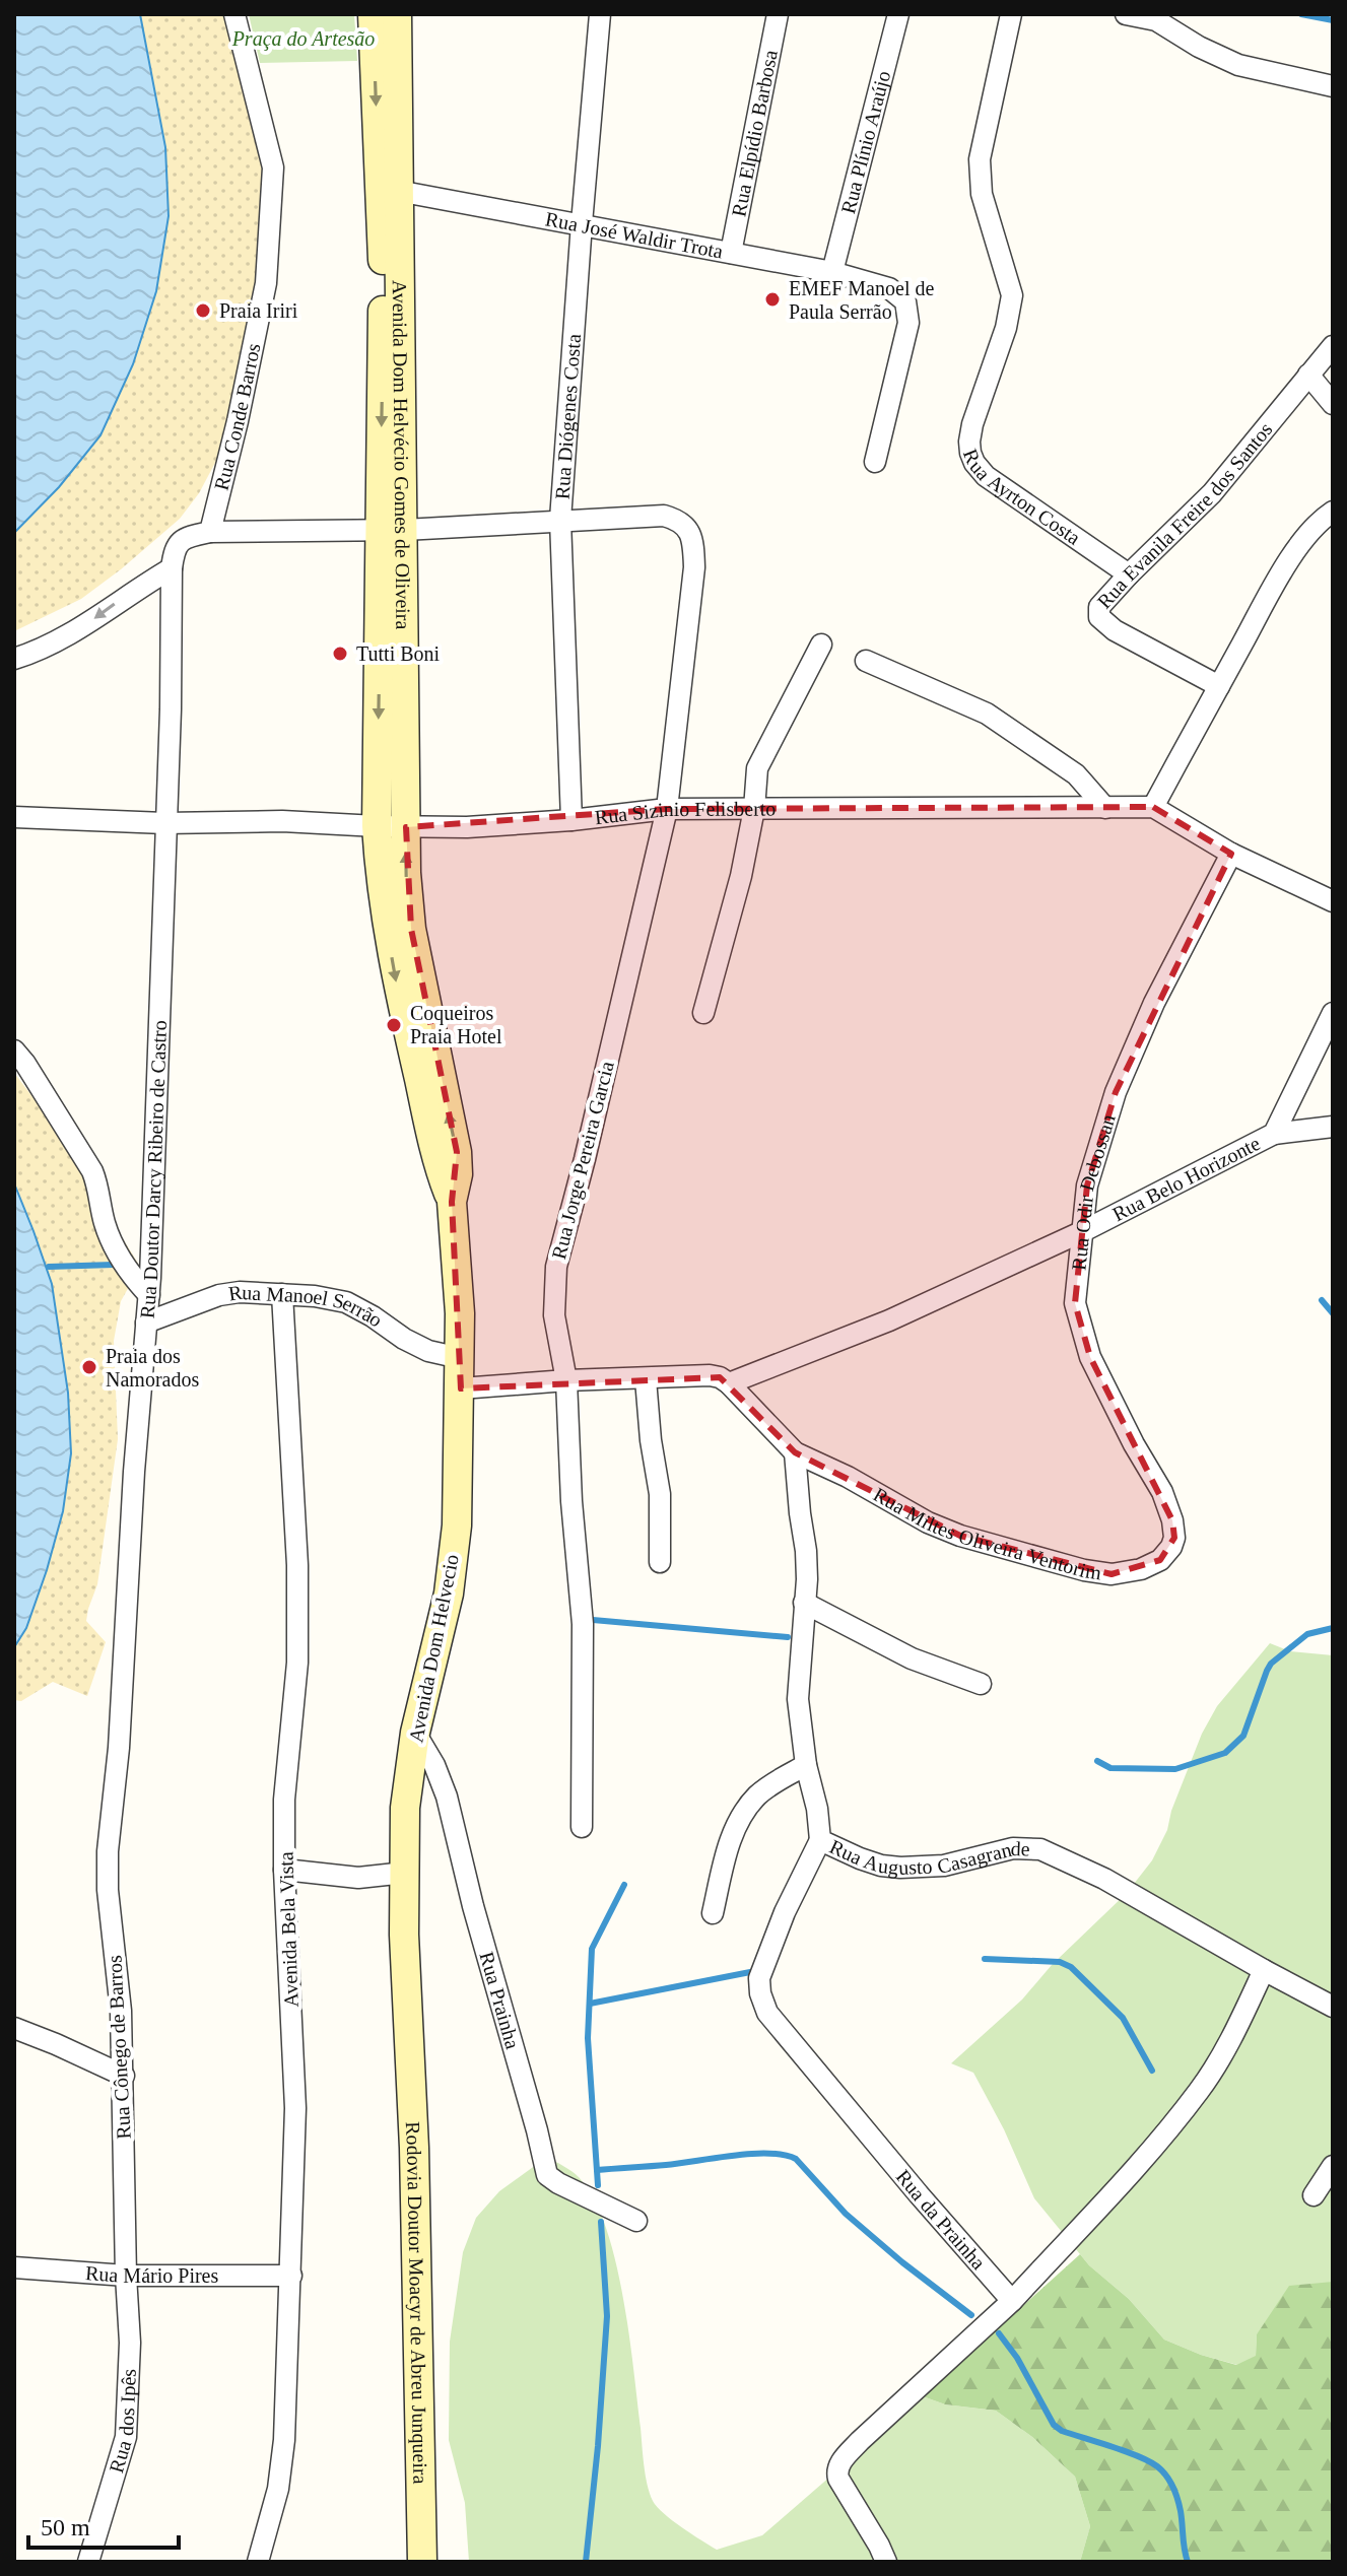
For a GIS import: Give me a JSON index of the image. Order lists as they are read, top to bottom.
{
  "streets": {
    "street": [
      "Rua Elpídio Barbosa",
      "Rua Plínio Araújo",
      "Rua José Waldir Trota",
      "Rua Conde Barros",
      "Rua Diógenes Costa",
      "Avenida Dom Helvécio Gomes de Oliveira",
      "Rua Ayrton Costa",
      "Rua Evanila Freire dos Santos",
      "Rua Sizinio Felisberto",
      "Rua Jorge Pereira Garcia",
      "Rua Doutor Darcy Ribeiro de Castro",
      "Rua Belo Horizonte",
      "Rua Odir Debossan",
      "Rua Manoel Serrão",
      "Rua Miltes Oliveira Ventorim",
      "Avenida Dom Helvecio",
      "Rua Augusto Casagrande",
      "Avenida Bela Vista",
      "Rua Prainha",
      "Rua Cônego de Barros",
      "Rua da Prainha",
      "Rua Mário Pires",
      "Rodovia Doutor Moacyr de Abreu Junqueira",
      "Rua dos Ipês"
    ]
  },
  "crossings": [
    ["Rua Elpídio Barbosa", "Rua José Waldir Trota"],
    ["Rua Plínio Araújo", "Rua José Waldir Trota"],
    ["Rua José Waldir Trota", "Rua Diógenes Costa"],
    ["Rua José Waldir Trota", "Avenida Dom Helvécio Gomes de Oliveira"],
    ["Rua Diógenes Costa", "Rua Sizinio Felisberto"],
    ["Rua Diógenes Costa", "Rua Jorge Pereira Garcia"],
    ["Avenida Dom Helvécio Gomes de Oliveira", "Rua Sizinio Felisberto"],
    ["Avenida Dom Helvécio Gomes de Oliveira", "Avenida Dom Helvecio"],
    ["Rua Ayrton Costa", "Rua Evanila Freire dos Santos"],
    ["Rua Sizinio Felisberto", "Rua Jorge Pereira Garcia"],
    ["Rua Sizinio Felisberto", "Rua Doutor Darcy Ribeiro de Castro"],
    ["Rua Doutor Darcy Ribeiro de Castro", "Rua Manoel Serrão"],
    ["Rua Doutor Darcy Ribeiro de Castro", "Rua Cônego de Barros"],
    ["Rua Belo Horizonte", "Rua Odir Debossan"],
    ["Rua Belo Horizonte", "Rua Miltes Oliveira Ventorim"],
    ["Rua Odir Debossan", "Rua Miltes Oliveira Ventorim"],
    ["Rua Manoel Serrão", "Avenida Dom Helvecio"],
    ["Rua Manoel Serrão", "Avenida Bela Vista"],
    ["Rua Miltes Oliveira Ventorim", "Rua Augusto Casagrande"],
    ["Avenida Dom Helvecio", "Rua Prainha"],
    ["Avenida Dom Helvecio", "Rodovia Doutor Moacyr de Abreu Junqueira"],
    ["Rua Augusto Casagrande", "Rua da Prainha"],
    ["Avenida Bela Vista", "Rua Mário Pires"],
    ["Rua Cônego de Barros", "Rua Mário Pires"],
    ["Rua Cônego de Barros", "Rua dos Ipês"],
    ["Rua Mário Pires", "Rua dos Ipês"]
  ],
  "parks": ["Praça do Artesão"],
  "places": [
    "EMEF Manoel de Paula Serrão",
    "Praia Iriri",
    "Tutti Boni",
    "Coqueiros Praia Hotel",
    "Praia dos Namorados"
  ],
  "scale_bar": "50 m"
}
